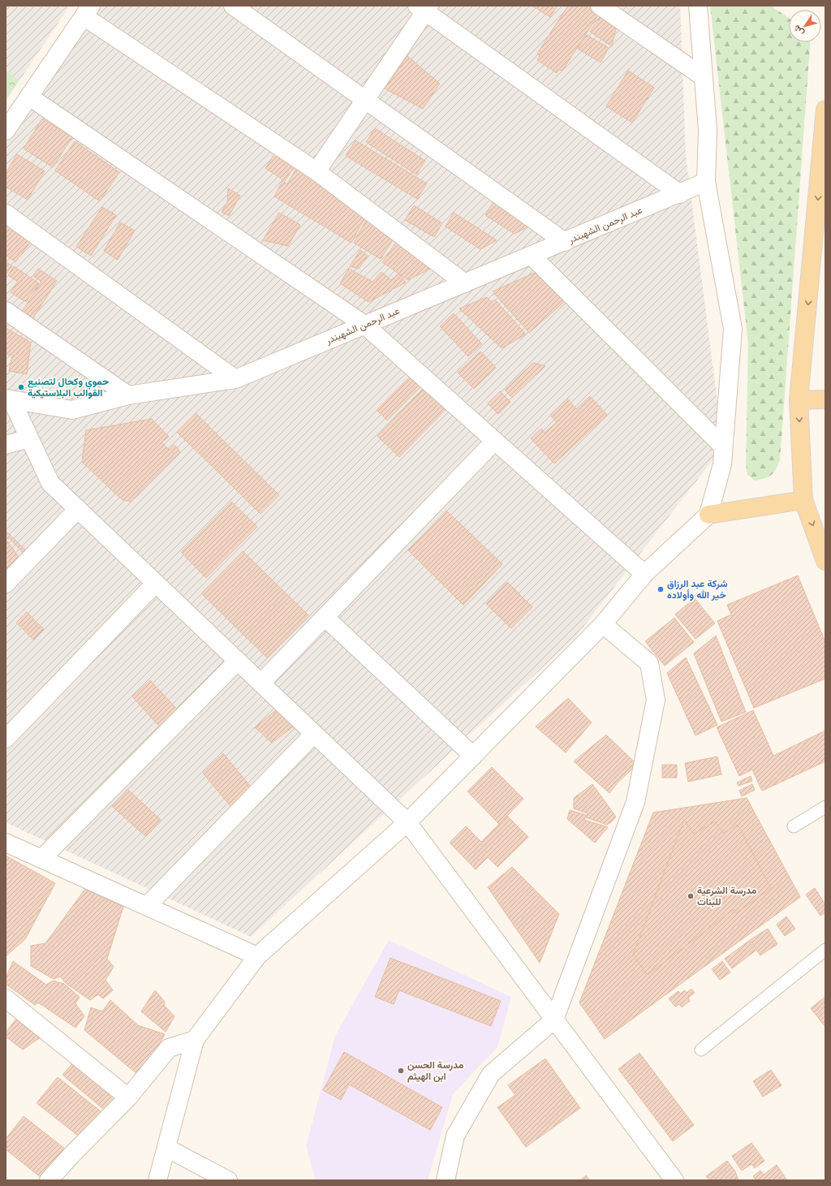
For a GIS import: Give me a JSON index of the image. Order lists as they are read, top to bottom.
{
  "streets": {
    "street": ["عبد الرحمن الشهبندر"]
  },
  "places": [
    "حموي وكحال لتصنيع القوالب البلاستيكية",
    "شركة عبد الرزاق خير الله وأولاده",
    "مدرسة الشرعية للبنات",
    "مدرسة الحسن ابن الهيثم"
  ],
  "north": "bottom left"
}
